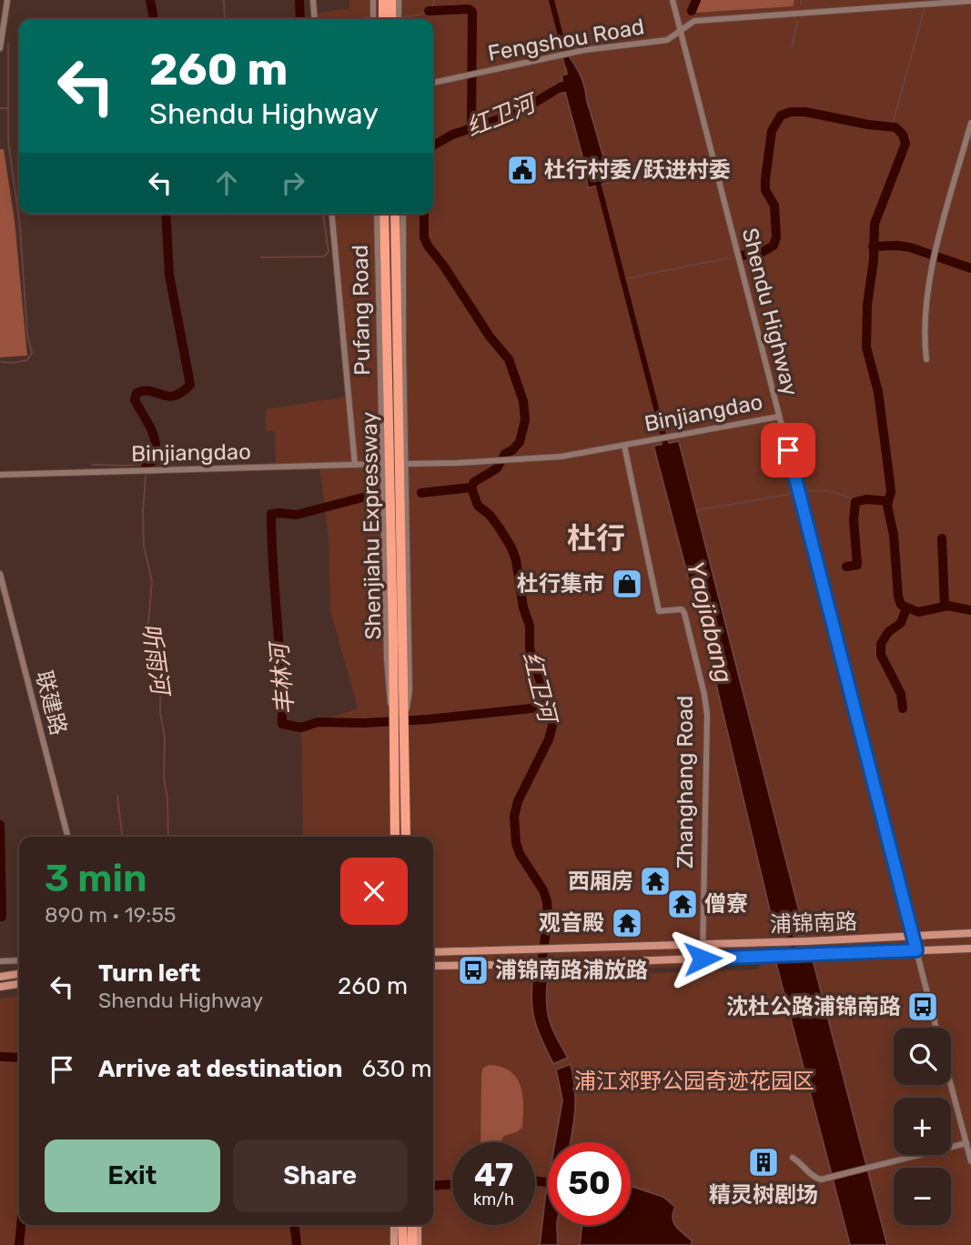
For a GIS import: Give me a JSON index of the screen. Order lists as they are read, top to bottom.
{
  "streets": {
    "highway": ["Shenjiahu Expressway"],
    "main road": ["Pufang Road", "浦锦南路"],
    "street": [
      "Fengshou Road",
      "Shendu Highway",
      "Binjiangdao",
      "联建路",
      "Zhanghang Road"
    ]
  },
  "crossings": [
    ["Fengshou Road", "Shendu Highway"],
    ["Pufang Road", "Binjiangdao"],
    ["Shendu Highway", "Binjiangdao"],
    ["Shendu Highway", "浦锦南路"],
    ["Binjiangdao", "Zhanghang Road"],
    ["Zhanghang Road", "浦锦南路"]
  ],
  "districts": ["杜行"],
  "water": [
    "红卫河",
    "Yaojiabang",
    "听雨河",
    "丰林河"
  ],
  "parks": ["浦江郊野公园奇迹花园区"],
  "places": {
    "public building": ["杜行村委/跃进村委"],
    "shop": ["杜行集市"],
    "temple": ["西厢房", "僧寮", "观音殿"],
    "bus stop": ["浦锦南路浦放路", "沈杜公路浦锦南路"],
    "building": ["精灵树剧场"]
  },
  "page": {
    "turn": ["260 m", "Shendu Highway"],
    "heading": ["3 min", "890 m · 19:55"],
    "list": [
      {
        "name": "Turn left",
        "note": "Shendu Highway",
        "value": "260 m"
      },
      {
        "name": "Arrive at destination",
        "value": "630 m"
      }
    ],
    "map_buttons": ["+", "−"],
    "buttons": ["Exit", "Share"],
    "speed": "47 km/h",
    "limit": "50"
  }
}
